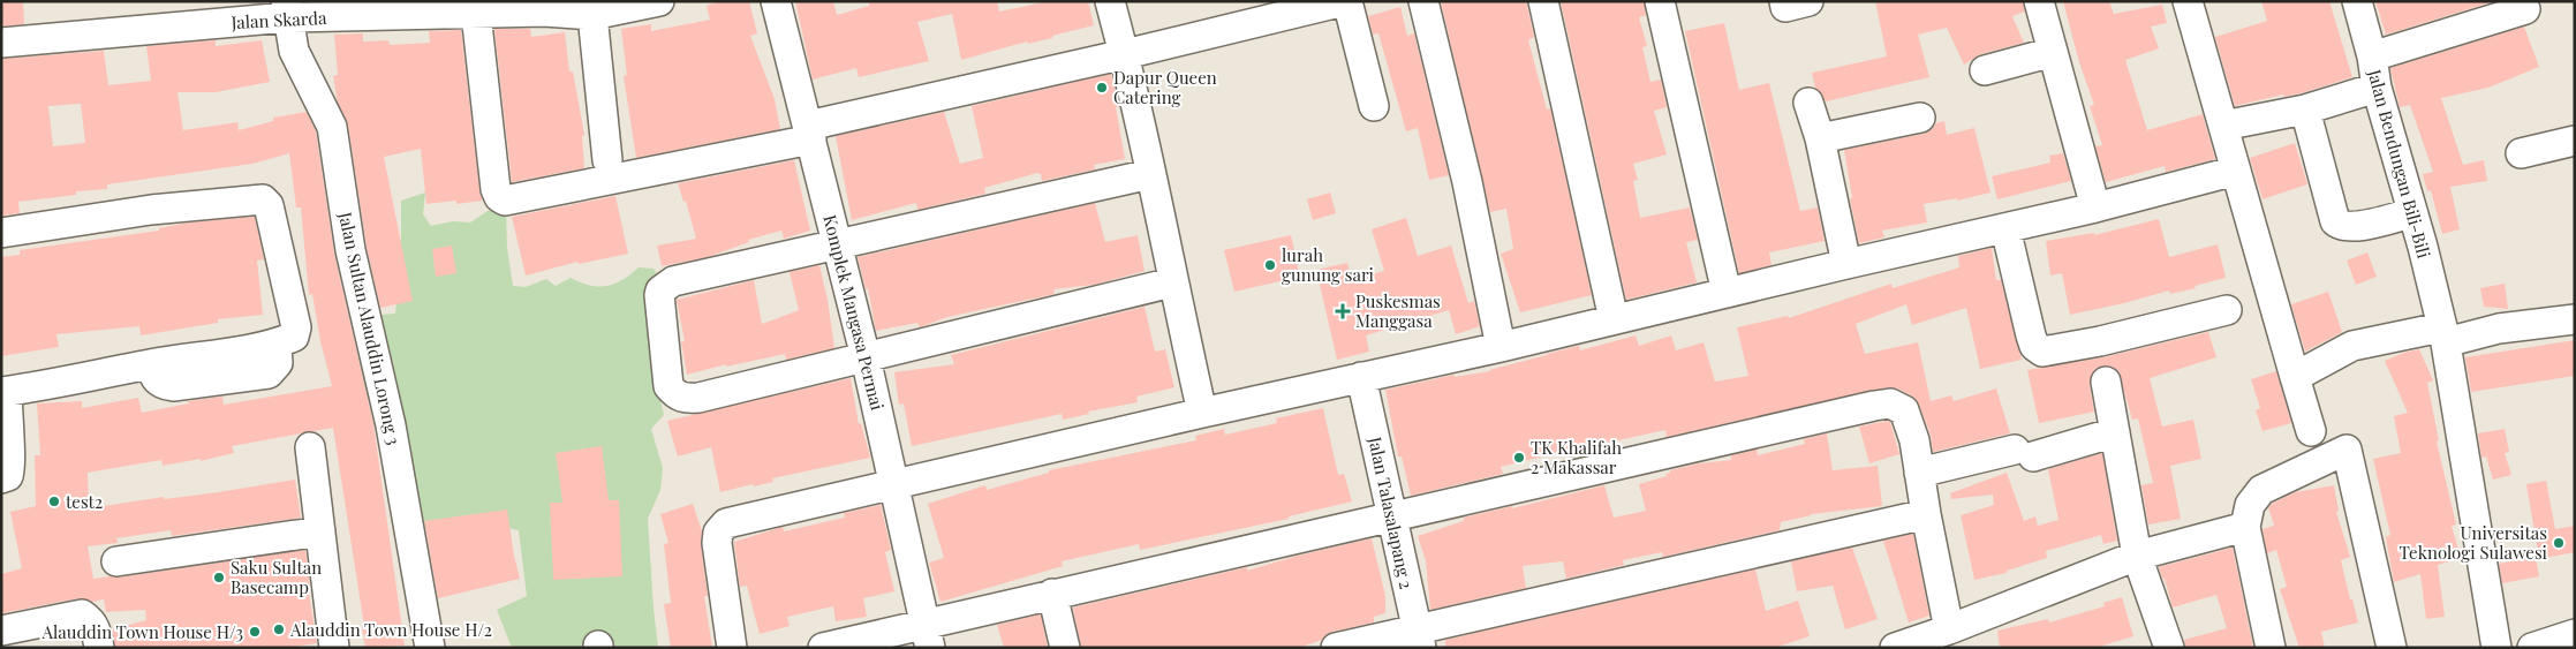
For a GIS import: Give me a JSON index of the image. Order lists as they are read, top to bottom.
{
  "streets": {
    "street": [
      "Jalan Skarda",
      "Jalan Bendungan Bili-Bili",
      "Komplek Mangasa Permai",
      "Jalan Sultan Alauddin Lorong 3",
      "Jalan Talasalapang 2"
    ]
  },
  "crossings": [
    ["Jalan Skarda", "Jalan Sultan Alauddin Lorong 3"]
  ],
  "places": {
    "other": [
      "Dapur Queen Catering",
      "lurah gunung sari",
      "TK Khalifah 2 Makassar",
      "test2",
      "Universitas Teknologi Sulawesi",
      "Saku Sultan Basecamp",
      "Alauddin Town House H/2",
      "Alauddin Town House H/3"
    ],
    "health": ["Puskesmas Manggasa"]
  }
}
